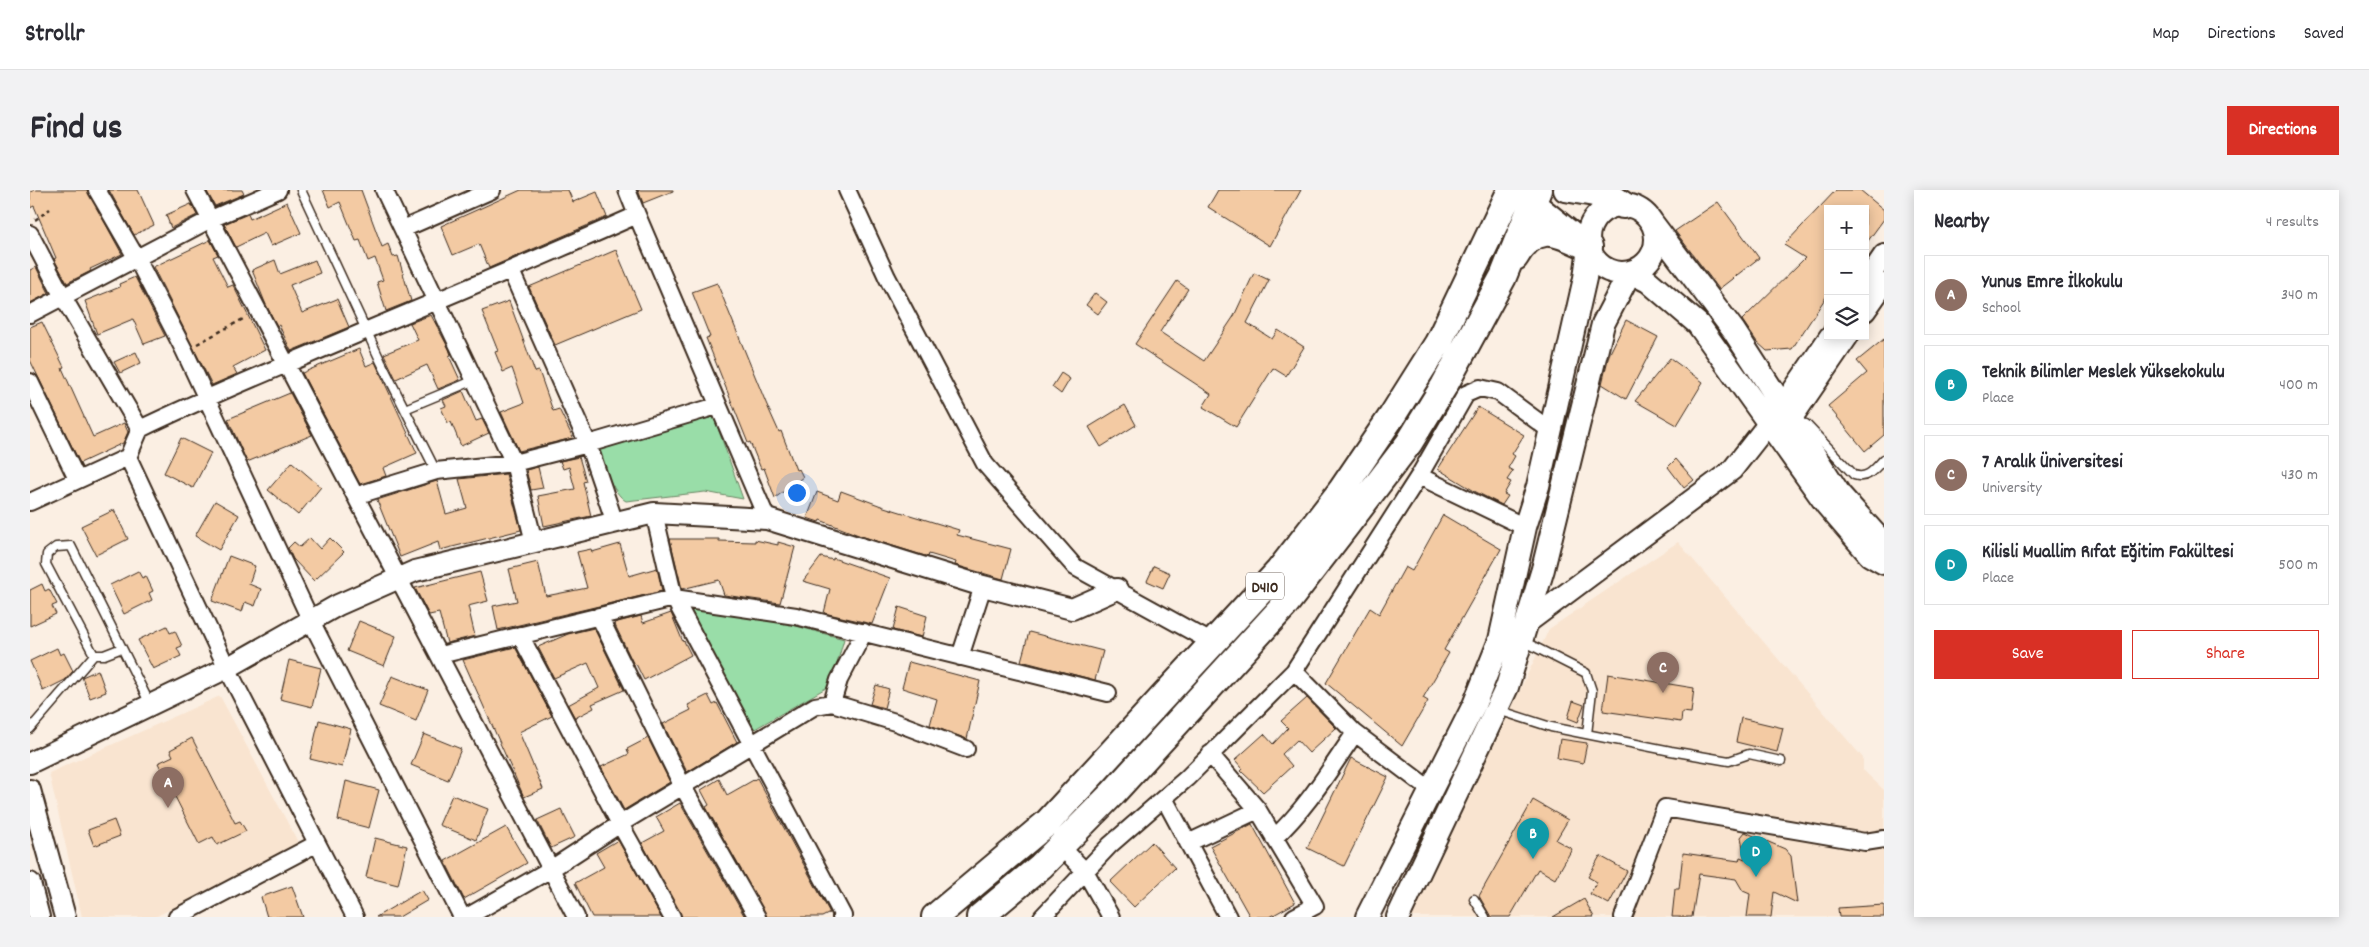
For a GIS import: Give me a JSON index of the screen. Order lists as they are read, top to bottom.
{
  "streets": {
    "highway": ["D410"]
  },
  "page": {
    "header": "Strollr",
    "nav": ["Map", "Directions", "Saved"],
    "title": "Find us",
    "buttons": [
      "Directions",
      ["Save", "Share"]
    ],
    "heading": ["Nearby", "4 results"],
    "map_buttons": ["+", "−"],
    "list": [
      {
        "mark": "A",
        "name": "Yunus Emre İlkokulu",
        "note": "School",
        "value": "340 m"
      },
      {
        "mark": "B",
        "name": "Teknik Bilimler Meslek Yüksekokulu",
        "note": "Place",
        "value": "400 m"
      },
      {
        "mark": "C",
        "name": "7 Aralık Üniversitesi",
        "note": "University",
        "value": "430 m"
      },
      {
        "mark": "D",
        "name": "Kilisli Muallim Rıfat Eğitim Fakültesi",
        "note": "Place",
        "value": "500 m"
      }
    ],
    "pins": [
      "C",
      "A",
      "B",
      "D"
    ]
  }
}
